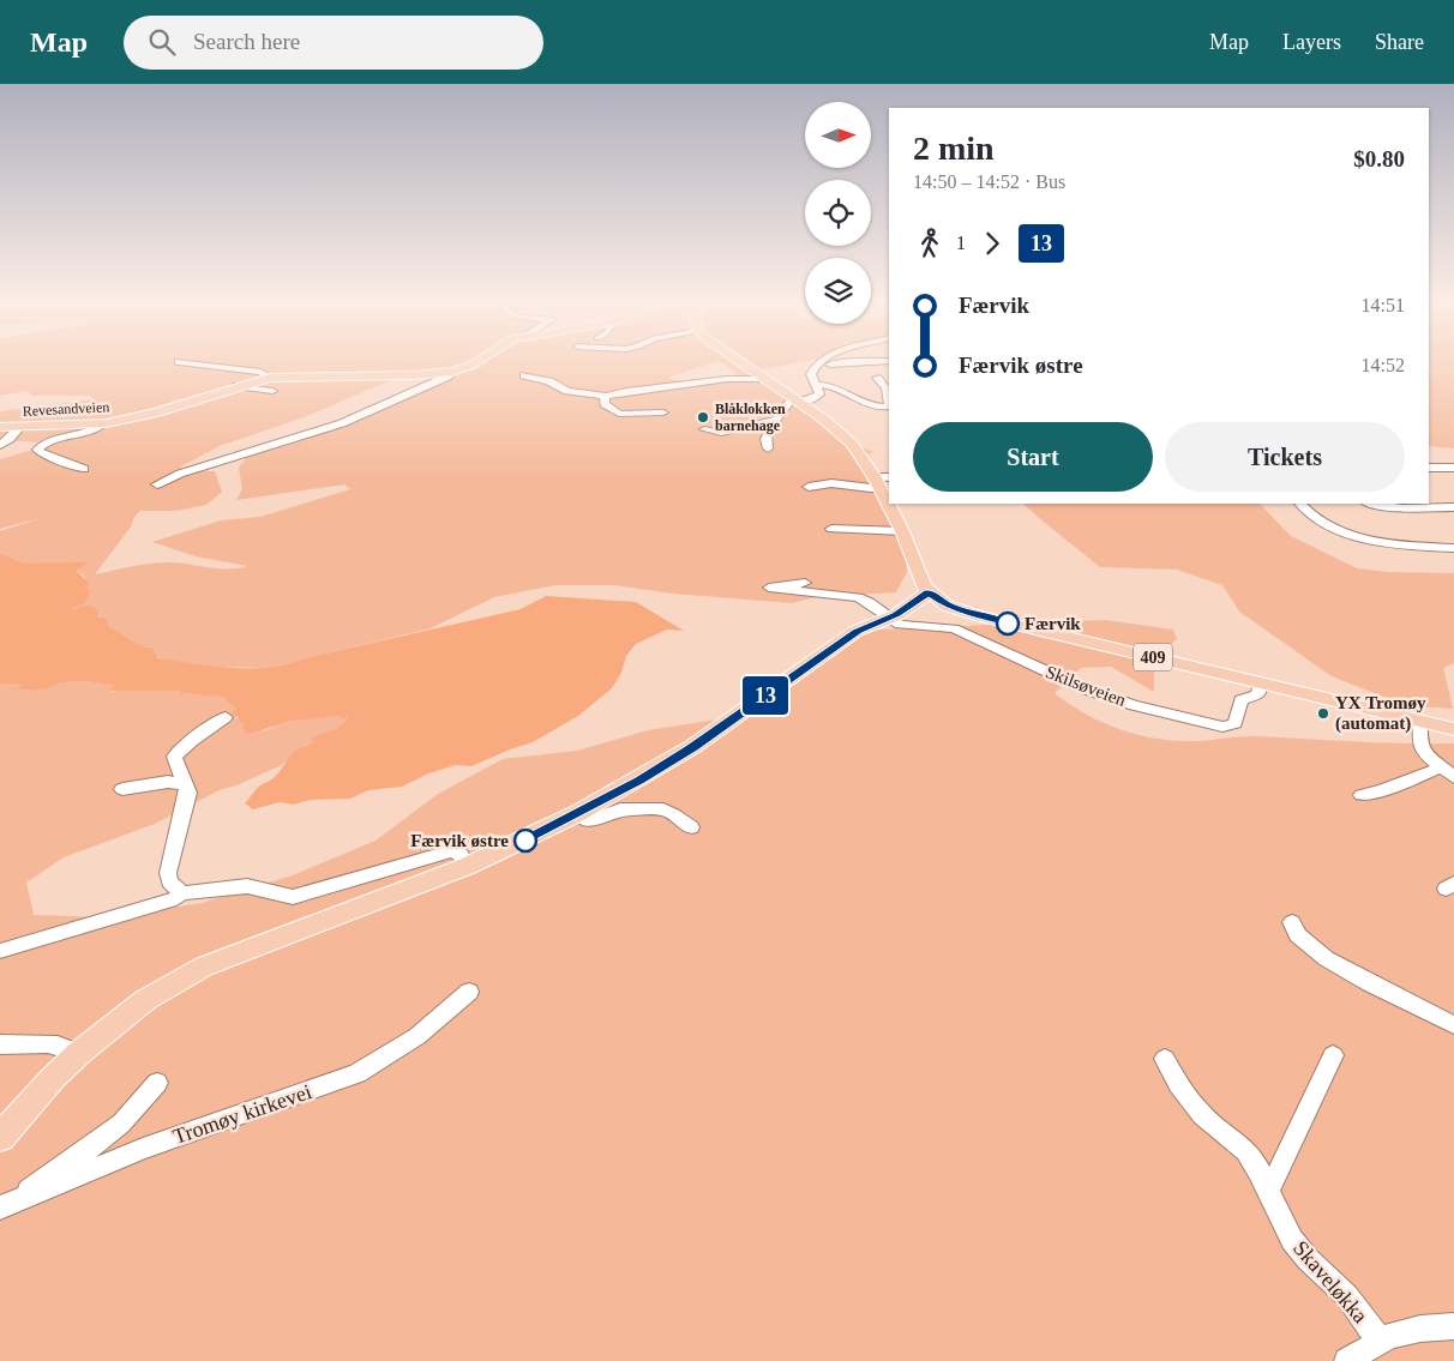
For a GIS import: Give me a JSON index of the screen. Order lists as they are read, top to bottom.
{
  "streets": {
    "main road": ["Revesandveien", "409"],
    "street": ["Skilsøveien", "Tromøy kirkevei", "Skaveløkka"]
  },
  "crossings": [
    ["409", "Skilsøveien"]
  ],
  "places": [
    "Blåklokken barnehage",
    "Færvik",
    "YX Tromøy (automat)",
    "Færvik østre"
  ],
  "lines": ["bus line 13"],
  "north": "right",
  "page": {
    "header": "Map",
    "search": "Search here",
    "nav": ["Map", "Layers", "Share"],
    "on_map": "13",
    "heading": ["2 min", "14:50 – 14:52 · Bus", "$0.80"],
    "legs": ["1", "13"],
    "list": [
      {
        "name": "Færvik",
        "value": "14:51"
      },
      {
        "name": "Færvik østre",
        "value": "14:52"
      }
    ],
    "buttons": ["Start", "Tickets"]
  }
}
